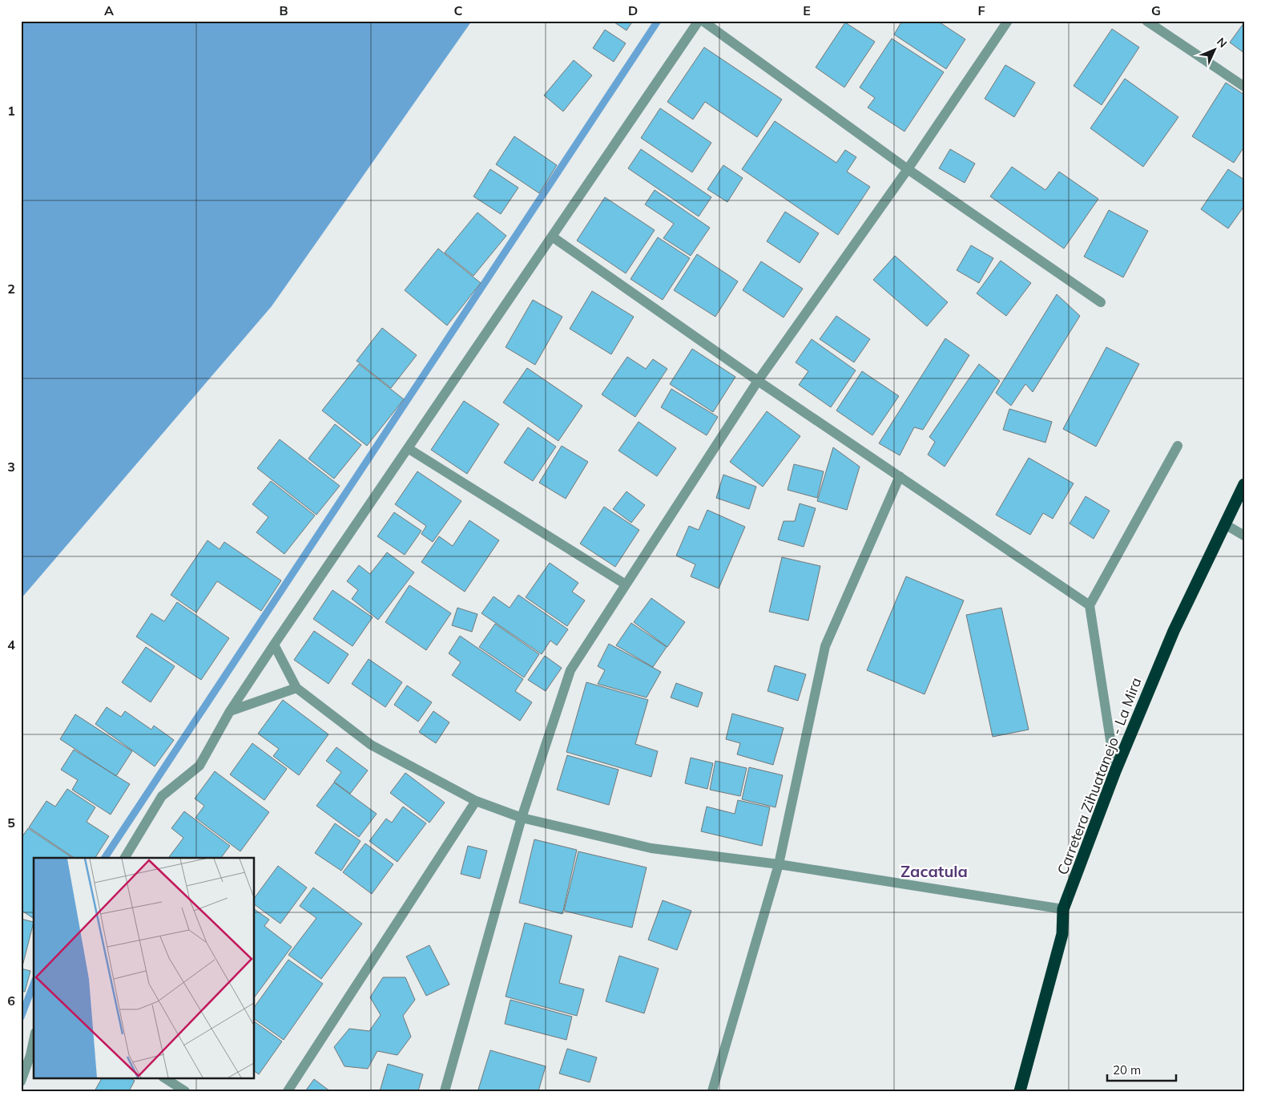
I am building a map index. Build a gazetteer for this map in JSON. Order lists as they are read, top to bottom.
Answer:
{
  "streets": {
    "highway": ["Carretera Zihuatanejo - La Mira"]
  },
  "districts": ["Zacatula"],
  "scale_bar": "20 m",
  "north": "top right",
  "grid": {
    "columns": [
      "A",
      "B",
      "C",
      "D",
      "E",
      "F",
      "G"
    ],
    "rows": [
      "1",
      "2",
      "3",
      "4",
      "5",
      "6"
    ]
  }
}
